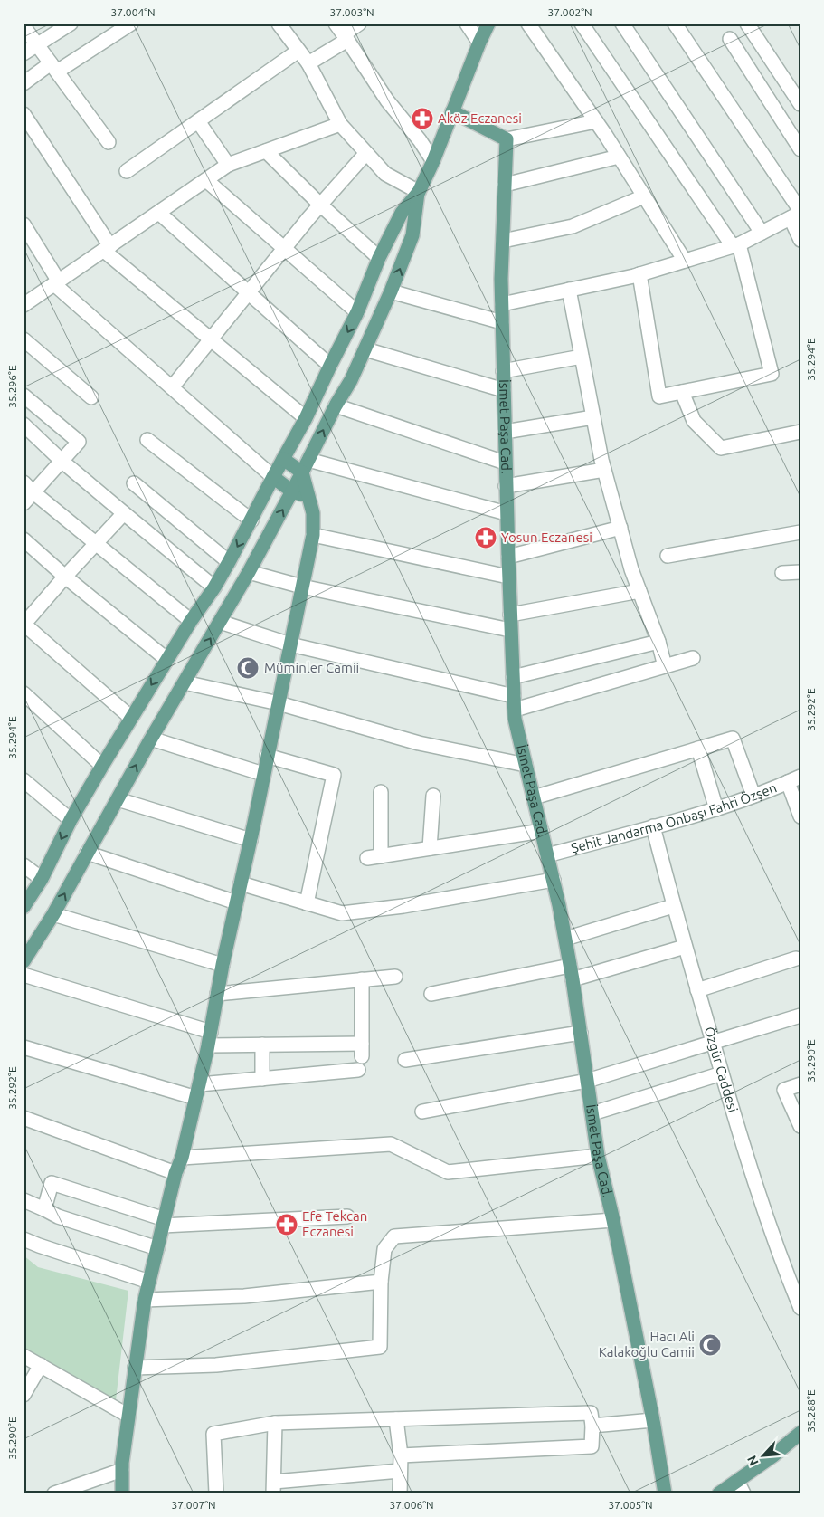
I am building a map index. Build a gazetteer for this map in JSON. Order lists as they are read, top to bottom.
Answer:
{
  "streets": {
    "main road": ["İsmet Paşa Cad."],
    "street": ["Şehit Jandarma Onbaşı Fahri Özşen", "Özgür Caddesi"]
  },
  "crossings": [
    ["İsmet Paşa Cad.", "Şehit Jandarma Onbaşı Fahri Özşen"],
    ["Şehit Jandarma Onbaşı Fahri Özşen", "Özgür Caddesi"]
  ],
  "places": {
    "pharmacy": ["Aköz Eczanesi", "Yosun Eczanesi", "Efe Tekcan Eczanesi"],
    "mosque": ["Müminler Camii", "Hacı Ali Kalakoğlu Camii"]
  },
  "north": "bottom left",
  "coordinates": [
    "37.004°N",
    "37.003°N",
    "37.002°N",
    "35.294°E",
    "35.296°E",
    "35.292°E",
    "35.290°E",
    "35.288°E",
    "37.007°N",
    "37.006°N",
    "37.005°N"
  ]
}
